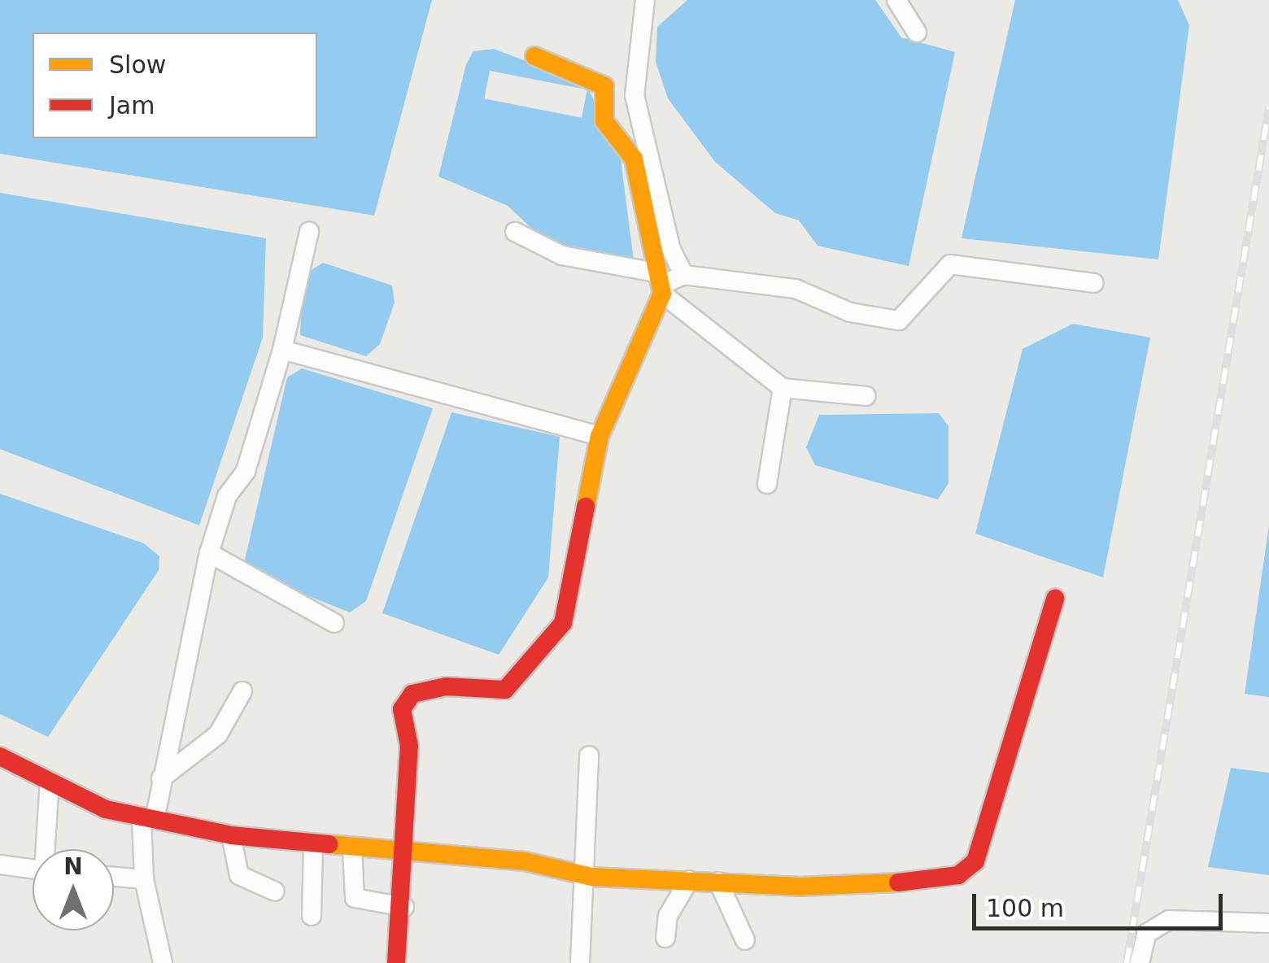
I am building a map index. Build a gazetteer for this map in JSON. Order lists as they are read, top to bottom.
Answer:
{
  "legend": ["Slow", "Jam"],
  "scale_bar": "100 m",
  "north": "top"
}
